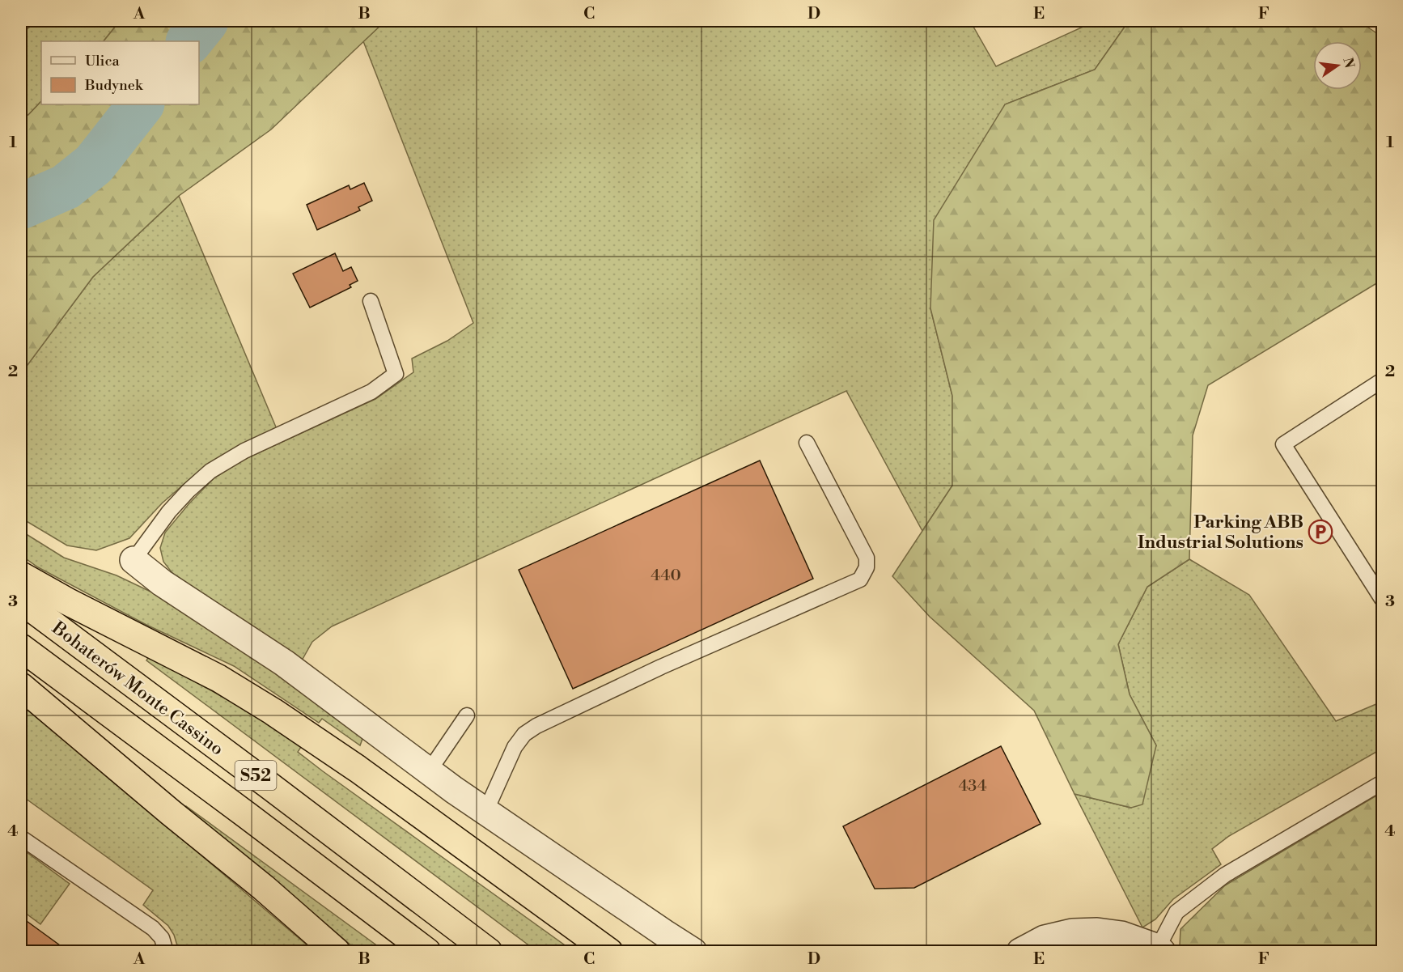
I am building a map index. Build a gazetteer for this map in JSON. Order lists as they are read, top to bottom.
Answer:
{
  "streets": {
    "highway": ["Bohaterów Monte Cassino", "S52"]
  },
  "places": {
    "parking": ["Parking ABB Industrial Solutions"]
  },
  "house_numbers": ["440", "434"],
  "legend": ["Ulica", "Budynek"],
  "north": "right",
  "grid": {
    "columns": [
      "A",
      "B",
      "C",
      "D",
      "E",
      "F"
    ],
    "rows": [
      "1",
      "2",
      "3",
      "4"
    ]
  }
}
